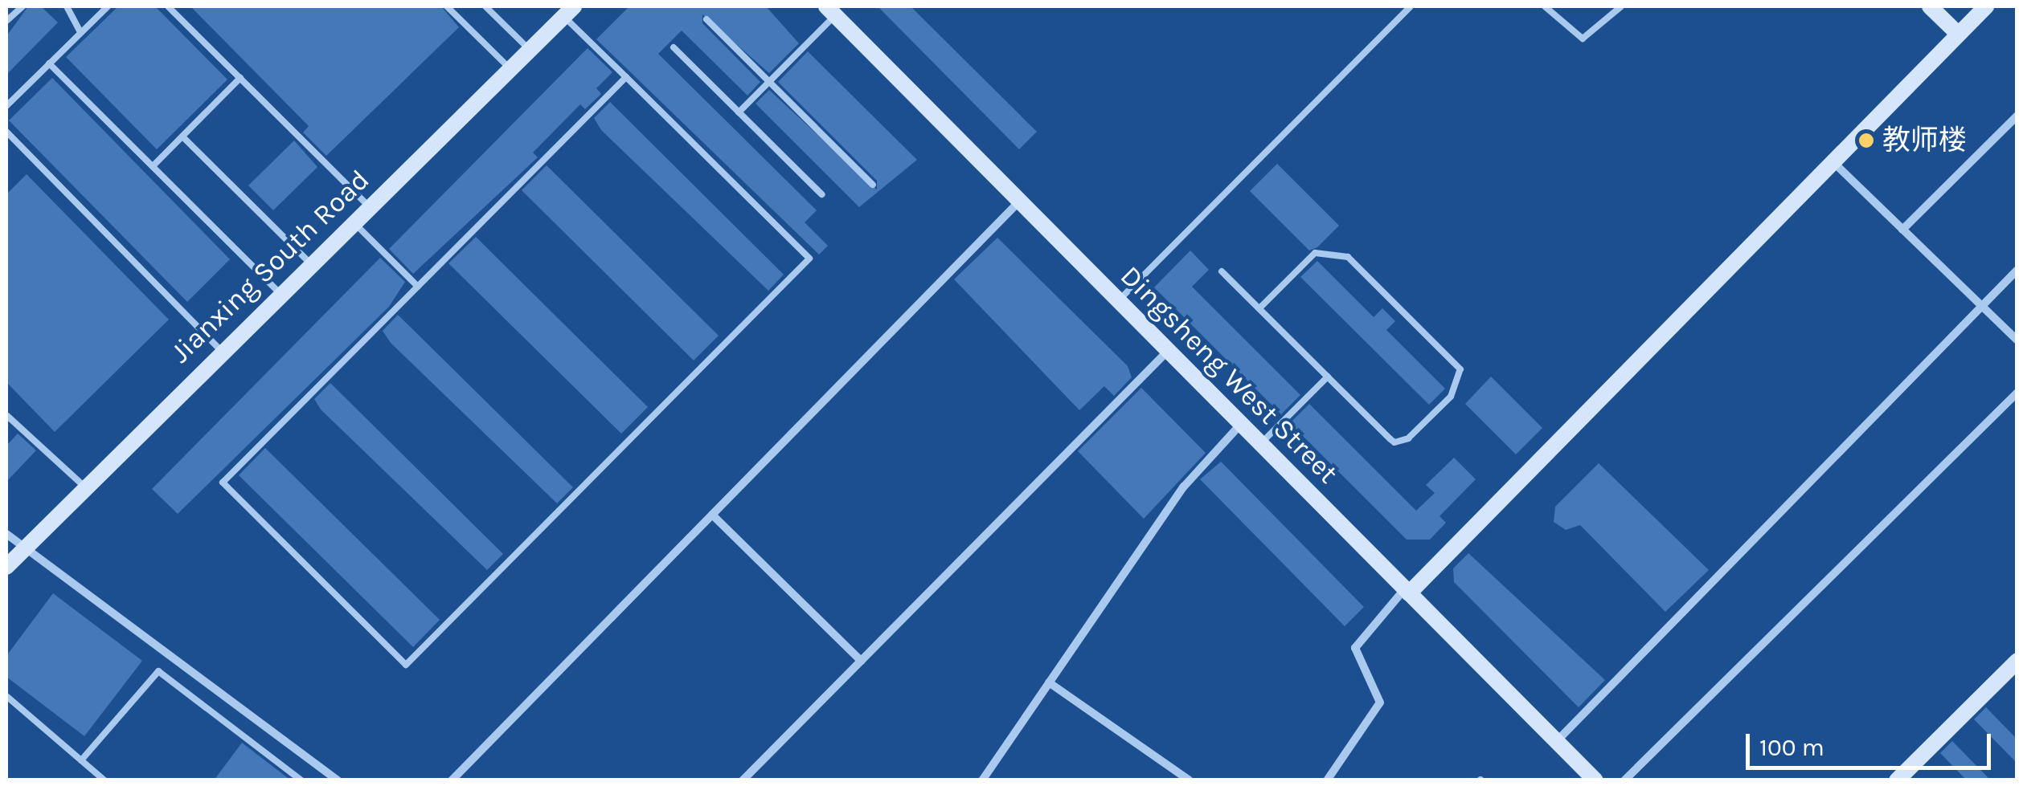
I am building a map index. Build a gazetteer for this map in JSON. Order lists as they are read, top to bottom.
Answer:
{
  "streets": {
    "street": ["Jianxing South Road", "Dingsheng West Street"]
  },
  "places": ["教师楼"],
  "scale_bar": "100 m"
}
